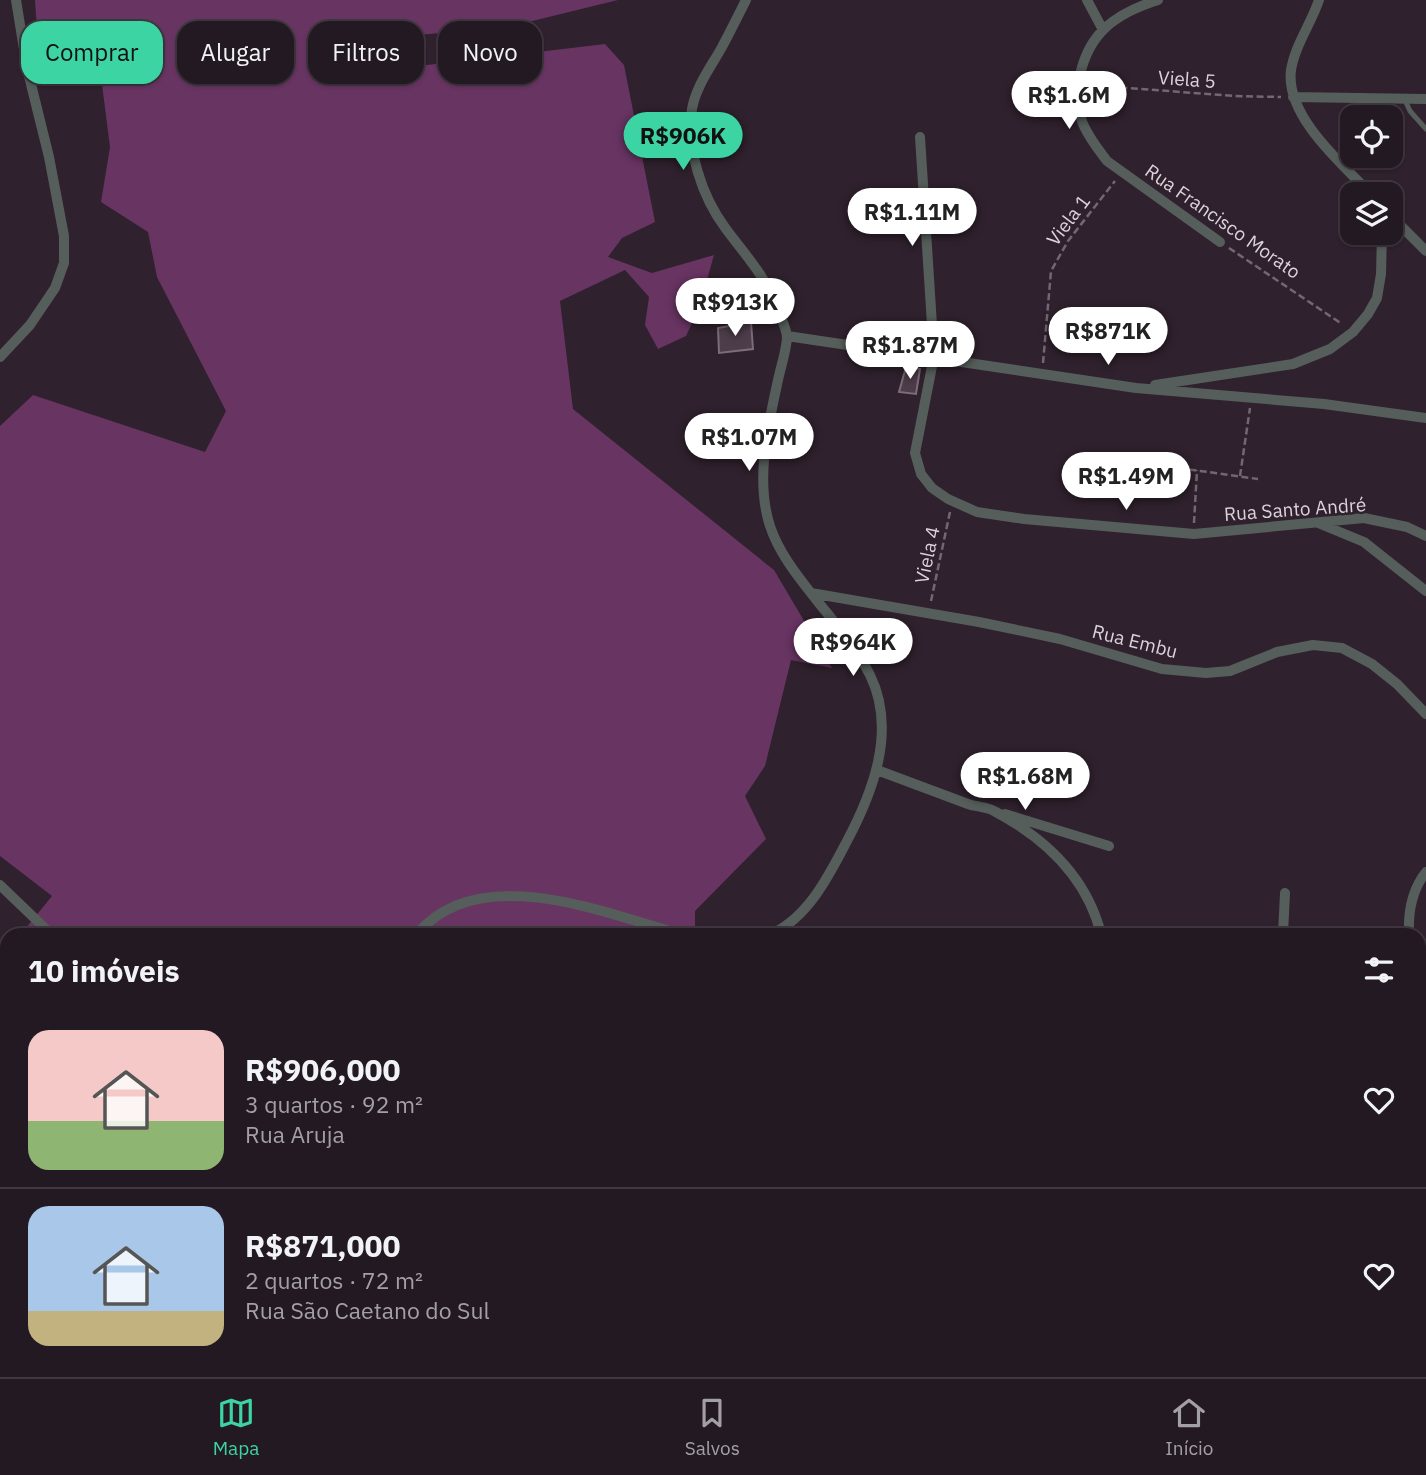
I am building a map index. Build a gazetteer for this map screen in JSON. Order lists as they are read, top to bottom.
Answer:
{
  "streets": {
    "street": ["Rua Francisco Morato", "Rua Santo André", "Rua Embu"],
    "path": ["Viela 5", "Viela 1", "Viela 4"]
  },
  "crossings": [
    ["Viela 5", "Rua Francisco Morato"],
    ["Viela 1", "Rua Francisco Morato"],
    ["Rua Santo André", "Viela 4"],
    ["Viela 4", "Rua Embu"]
  ],
  "page": {
    "chip": [
      "Comprar",
      "Alugar",
      "Filtros",
      "Novo"
    ],
    "price": [
      "R$1.6M",
      "R$906K",
      "R$1.11M",
      "R$913K",
      "R$871K",
      "R$1.87M",
      "R$1.07M",
      "R$1.49M",
      "R$964K",
      "R$1.68M"
    ],
    "heading": "10 imóveis",
    "list": [
      {
        "name": "R$906,000",
        "note": "3 quartos · 92 m² · Rua Aruja"
      },
      {
        "name": "R$871,000",
        "note": "2 quartos · 72 m² · Rua São Caetano do Sul"
      }
    ],
    "tabs": ["Mapa", "Salvos", "Início"]
  }
}
